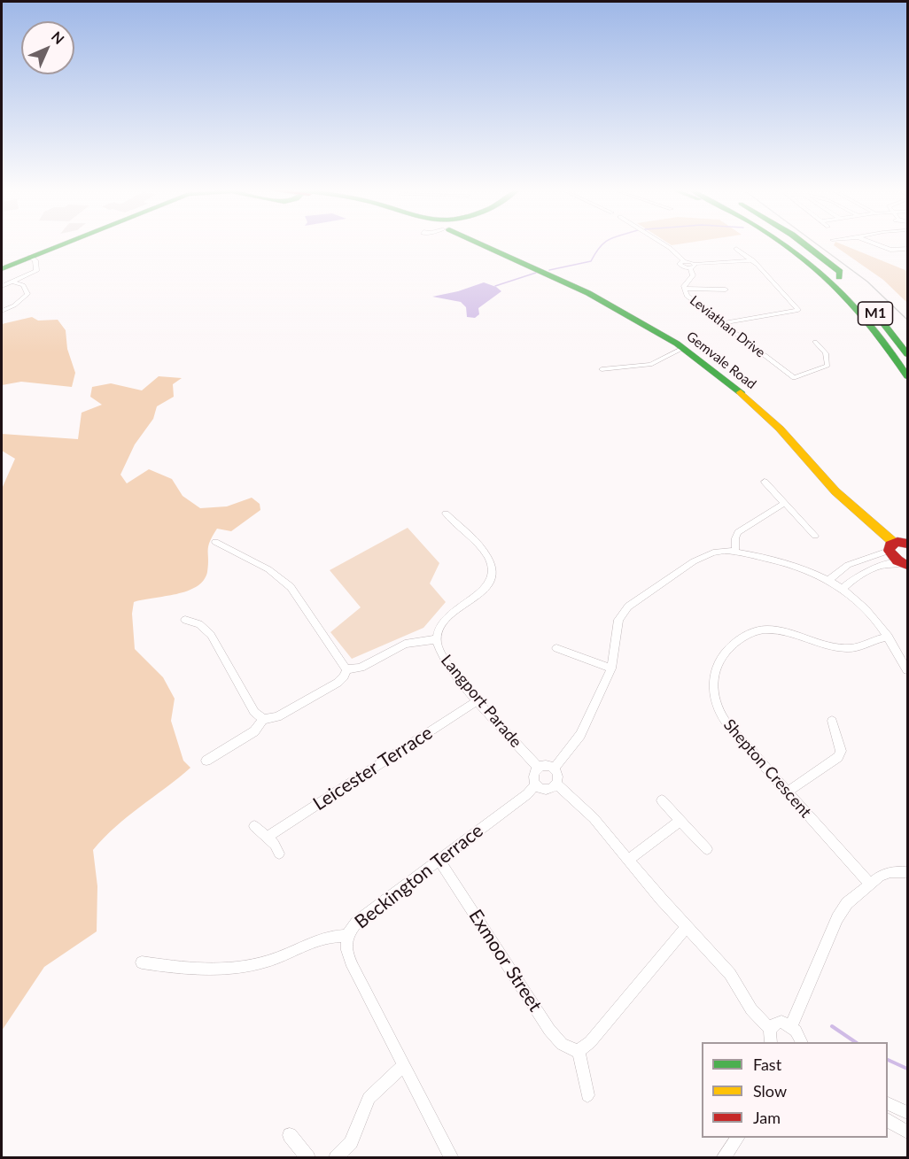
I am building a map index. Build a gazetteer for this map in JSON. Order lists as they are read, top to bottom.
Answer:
{
  "streets": {
    "main road": ["M1", "Gemvale Road"],
    "street": [
      "Leviathan Drive",
      "Langport Parade",
      "Leicester Terrace",
      "Shepton Crescent",
      "Beckington Terrace",
      "Exmoor Street"
    ]
  },
  "crossings": [
    ["Langport Parade", "Leicester Terrace"],
    ["Langport Parade", "Beckington Terrace"],
    ["Beckington Terrace", "Exmoor Street"]
  ],
  "legend": ["Fast", "Slow", "Jam"],
  "north": "top right"
}
